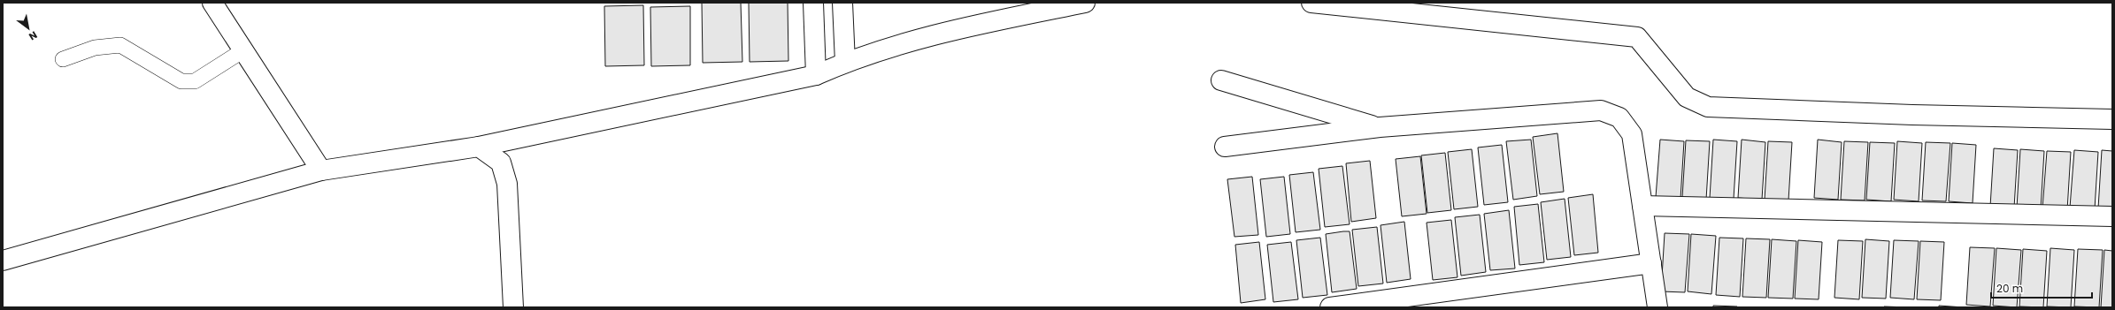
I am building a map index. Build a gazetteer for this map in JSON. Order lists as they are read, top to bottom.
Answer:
{
  "scale_bar": "20 m",
  "north": "bottom right"
}
